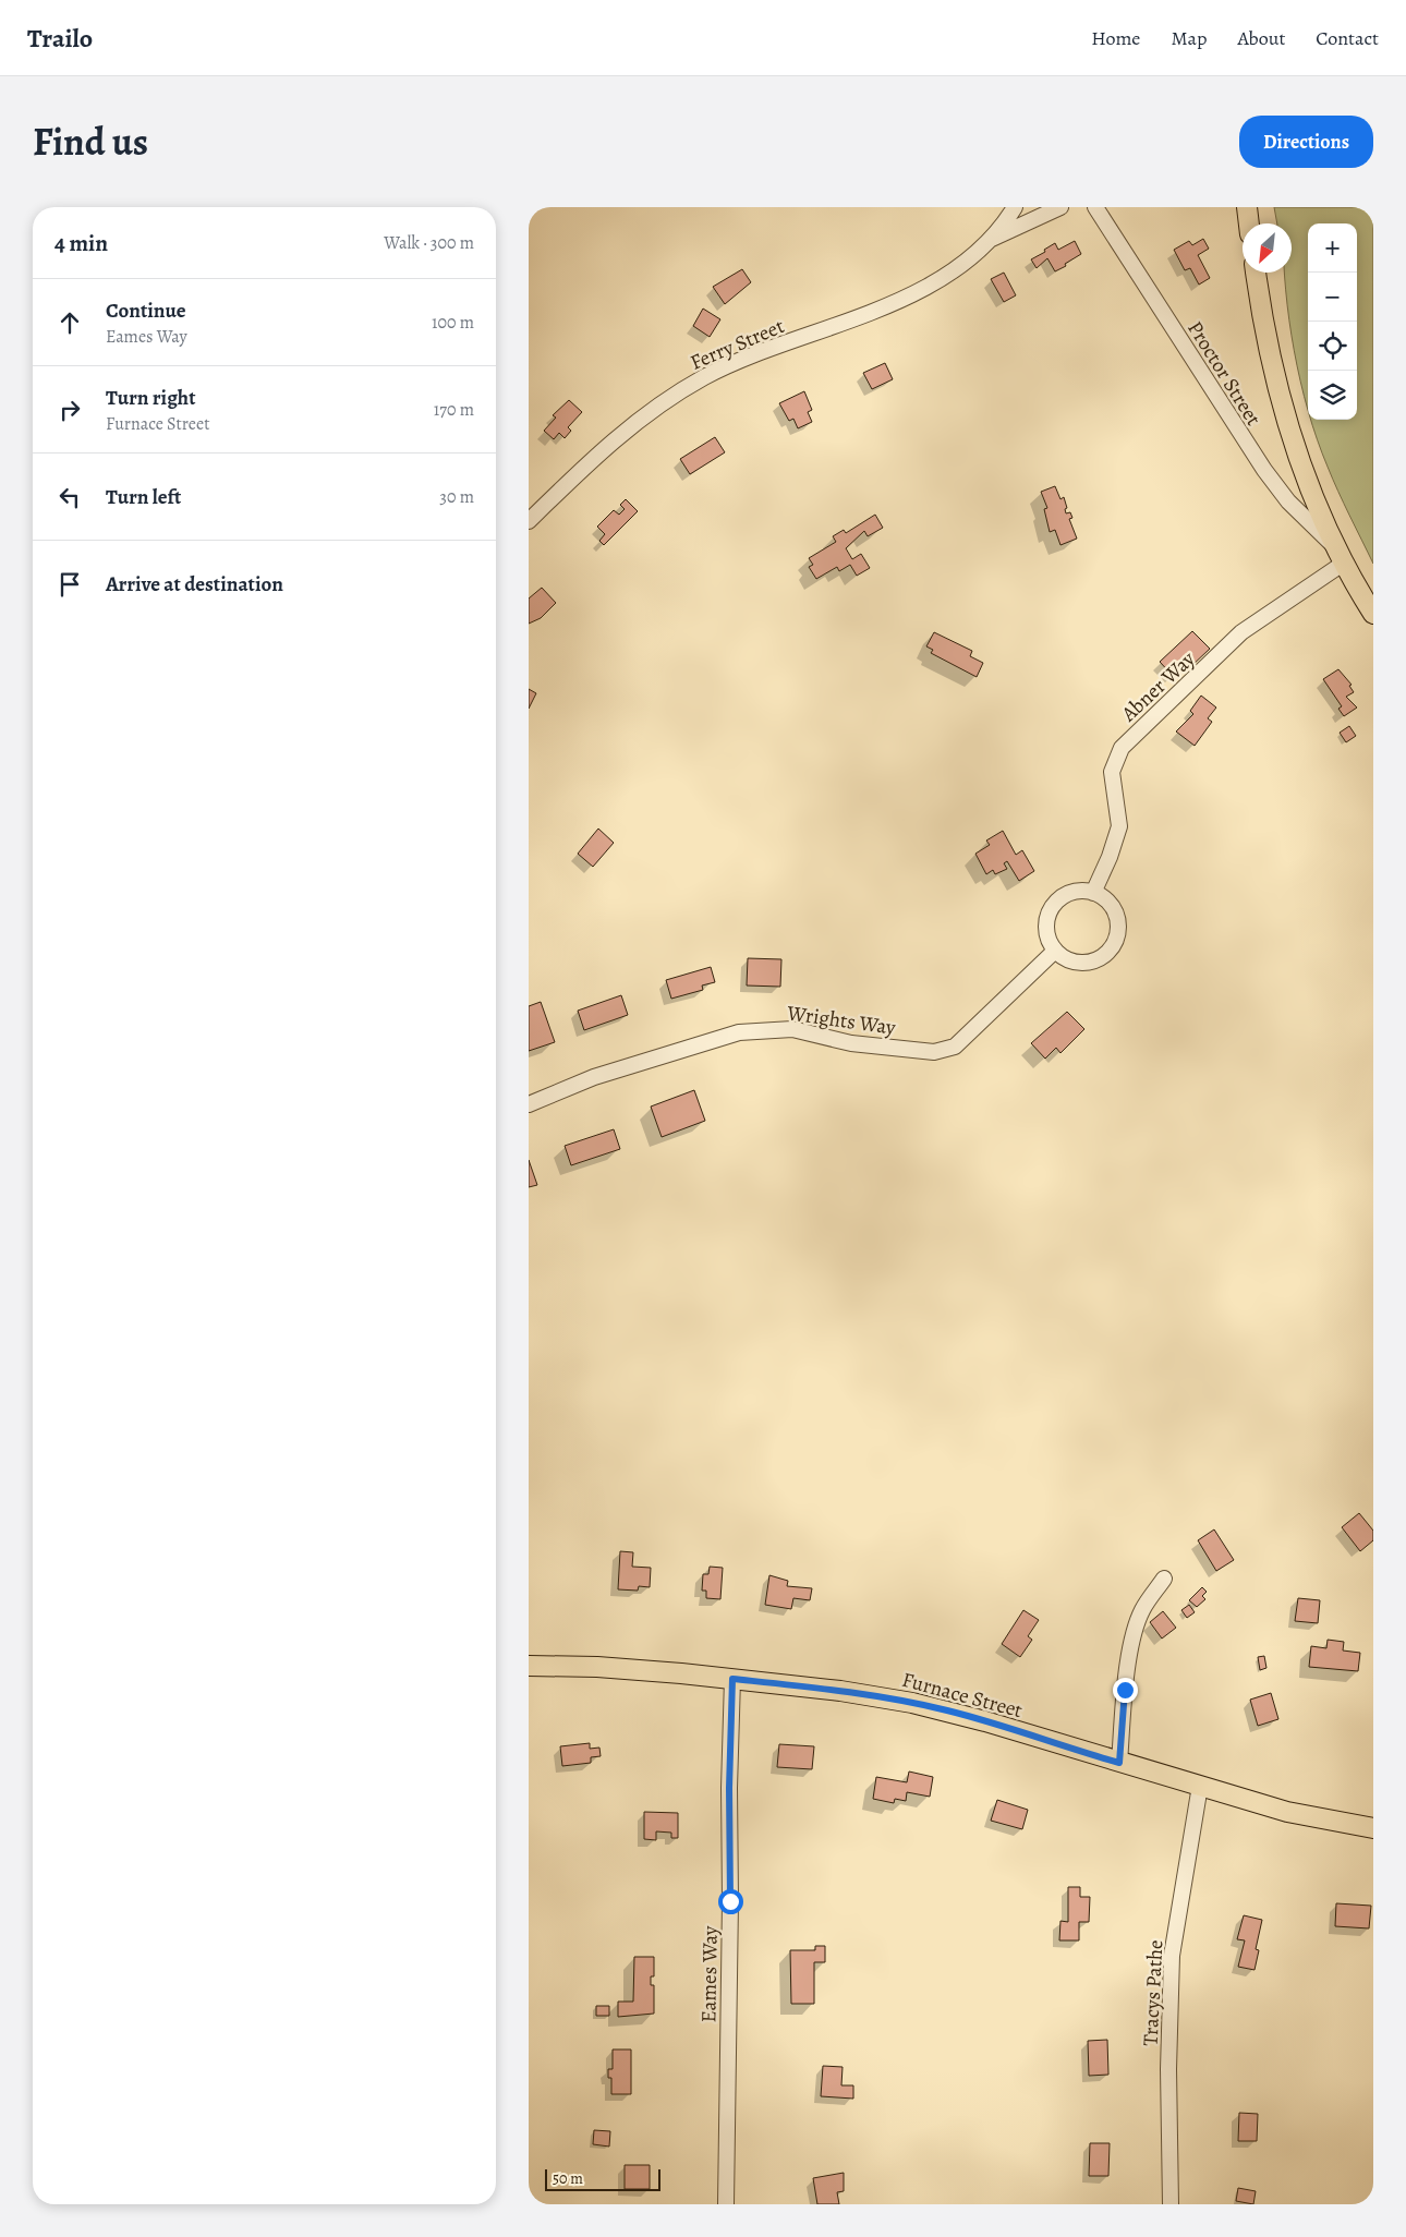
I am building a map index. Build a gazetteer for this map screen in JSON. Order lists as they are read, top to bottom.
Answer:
{
  "streets": {
    "main road": ["Furnace Street"],
    "street": [
      "Ferry Street",
      "Proctor Street",
      "Abner Way",
      "Wrights Way",
      "Eames Way",
      "Tracys Pathe"
    ]
  },
  "crossings": [
    ["Proctor Street", "Abner Way"],
    ["Abner Way", "Wrights Way"],
    ["Furnace Street", "Eames Way"],
    ["Furnace Street", "Tracys Pathe"]
  ],
  "scale_bar": "50 m",
  "north": "bottom left",
  "page": {
    "header": "Trailo",
    "nav": [
      "Home",
      "Map",
      "About",
      "Contact"
    ],
    "title": "Find us",
    "buttons": "Directions",
    "heading": ["4 min", "Walk · 300 m"],
    "map_buttons": ["+", "−"],
    "list": [
      ["Continue", "Eames Way", "100 m"],
      ["Turn right", "Furnace Street", "170 m"],
      ["Turn left", "30 m"],
      "Arrive at destination"
    ],
    "scale": "50 m"
  }
}
